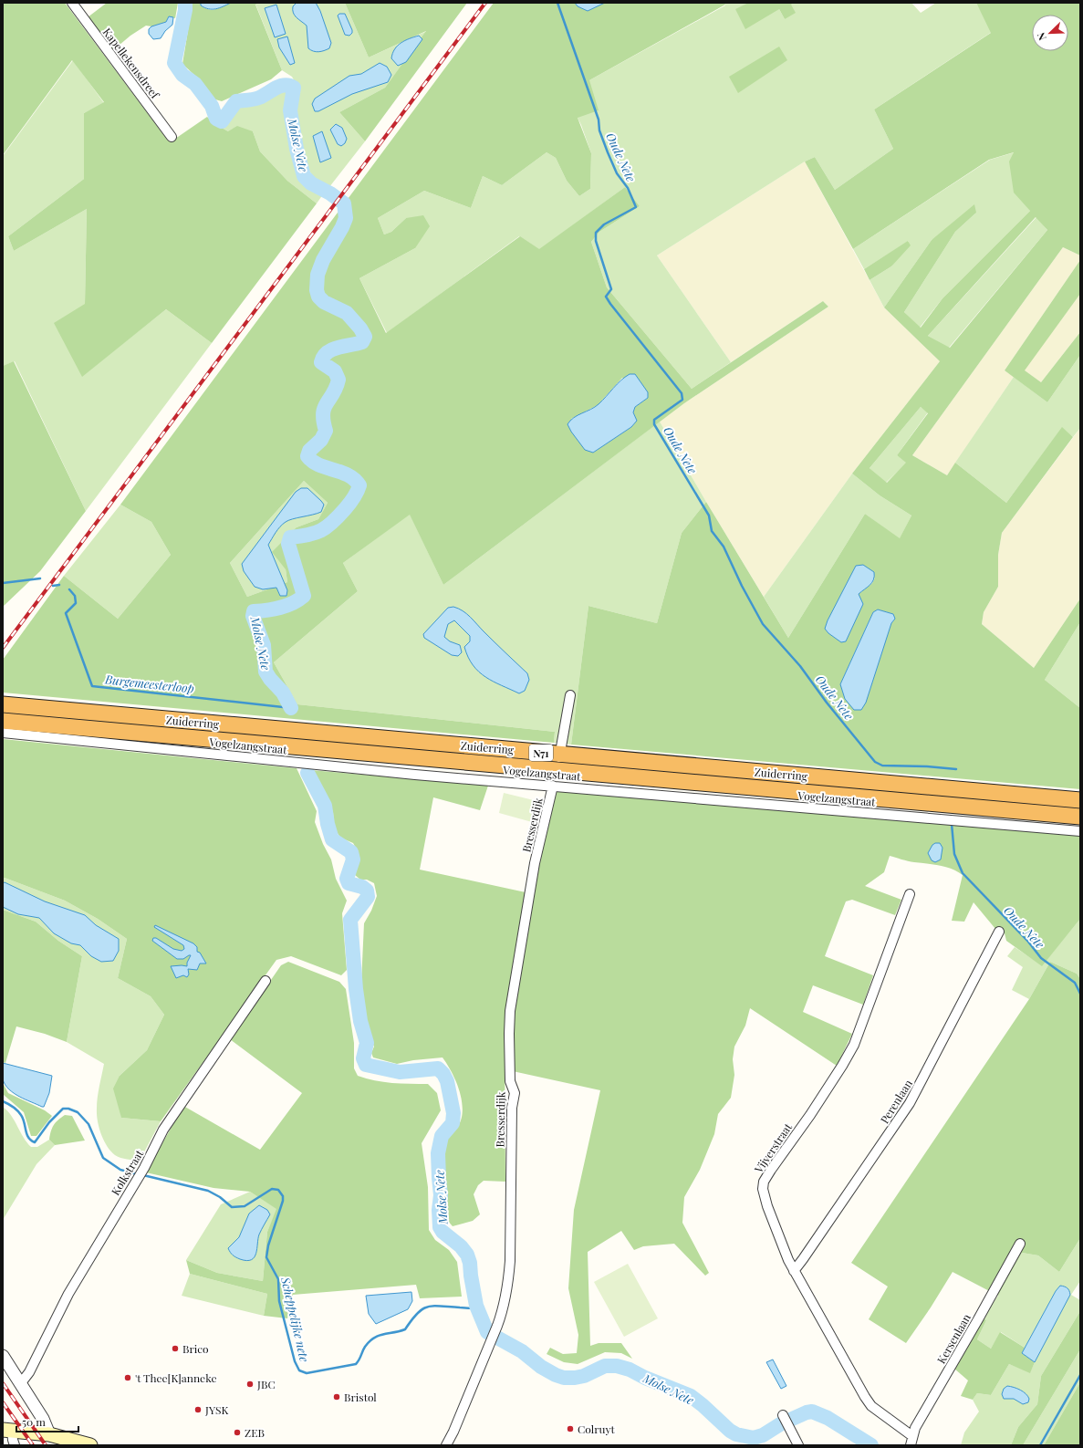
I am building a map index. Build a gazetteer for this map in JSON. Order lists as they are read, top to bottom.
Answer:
{
  "streets": {
    "highway": ["Zuiderring", "N71"],
    "street": [
      "Kapellekensdreef",
      "Vogelzangstraat",
      "Bresserdijk",
      "Perenlaan",
      "Vijverstraat",
      "Kolkstraat",
      "Kersenlaan"
    ]
  },
  "crossings": [
    ["Vogelzangstraat", "Bresserdijk"],
    ["Perenlaan", "Vijverstraat"],
    ["Vijverstraat", "Kersenlaan"]
  ],
  "water": [
    "Molse Nete",
    "Oude Nete",
    "Burgemeesterloop",
    "Scheppelijke nete"
  ],
  "places": [
    "Brico",
    "'t Thee[K]anneke",
    "JBC",
    "Bristol",
    "JYSK",
    "Colruyt",
    "ZEB"
  ],
  "scale_bar": "50 m",
  "north": "bottom left"
}
